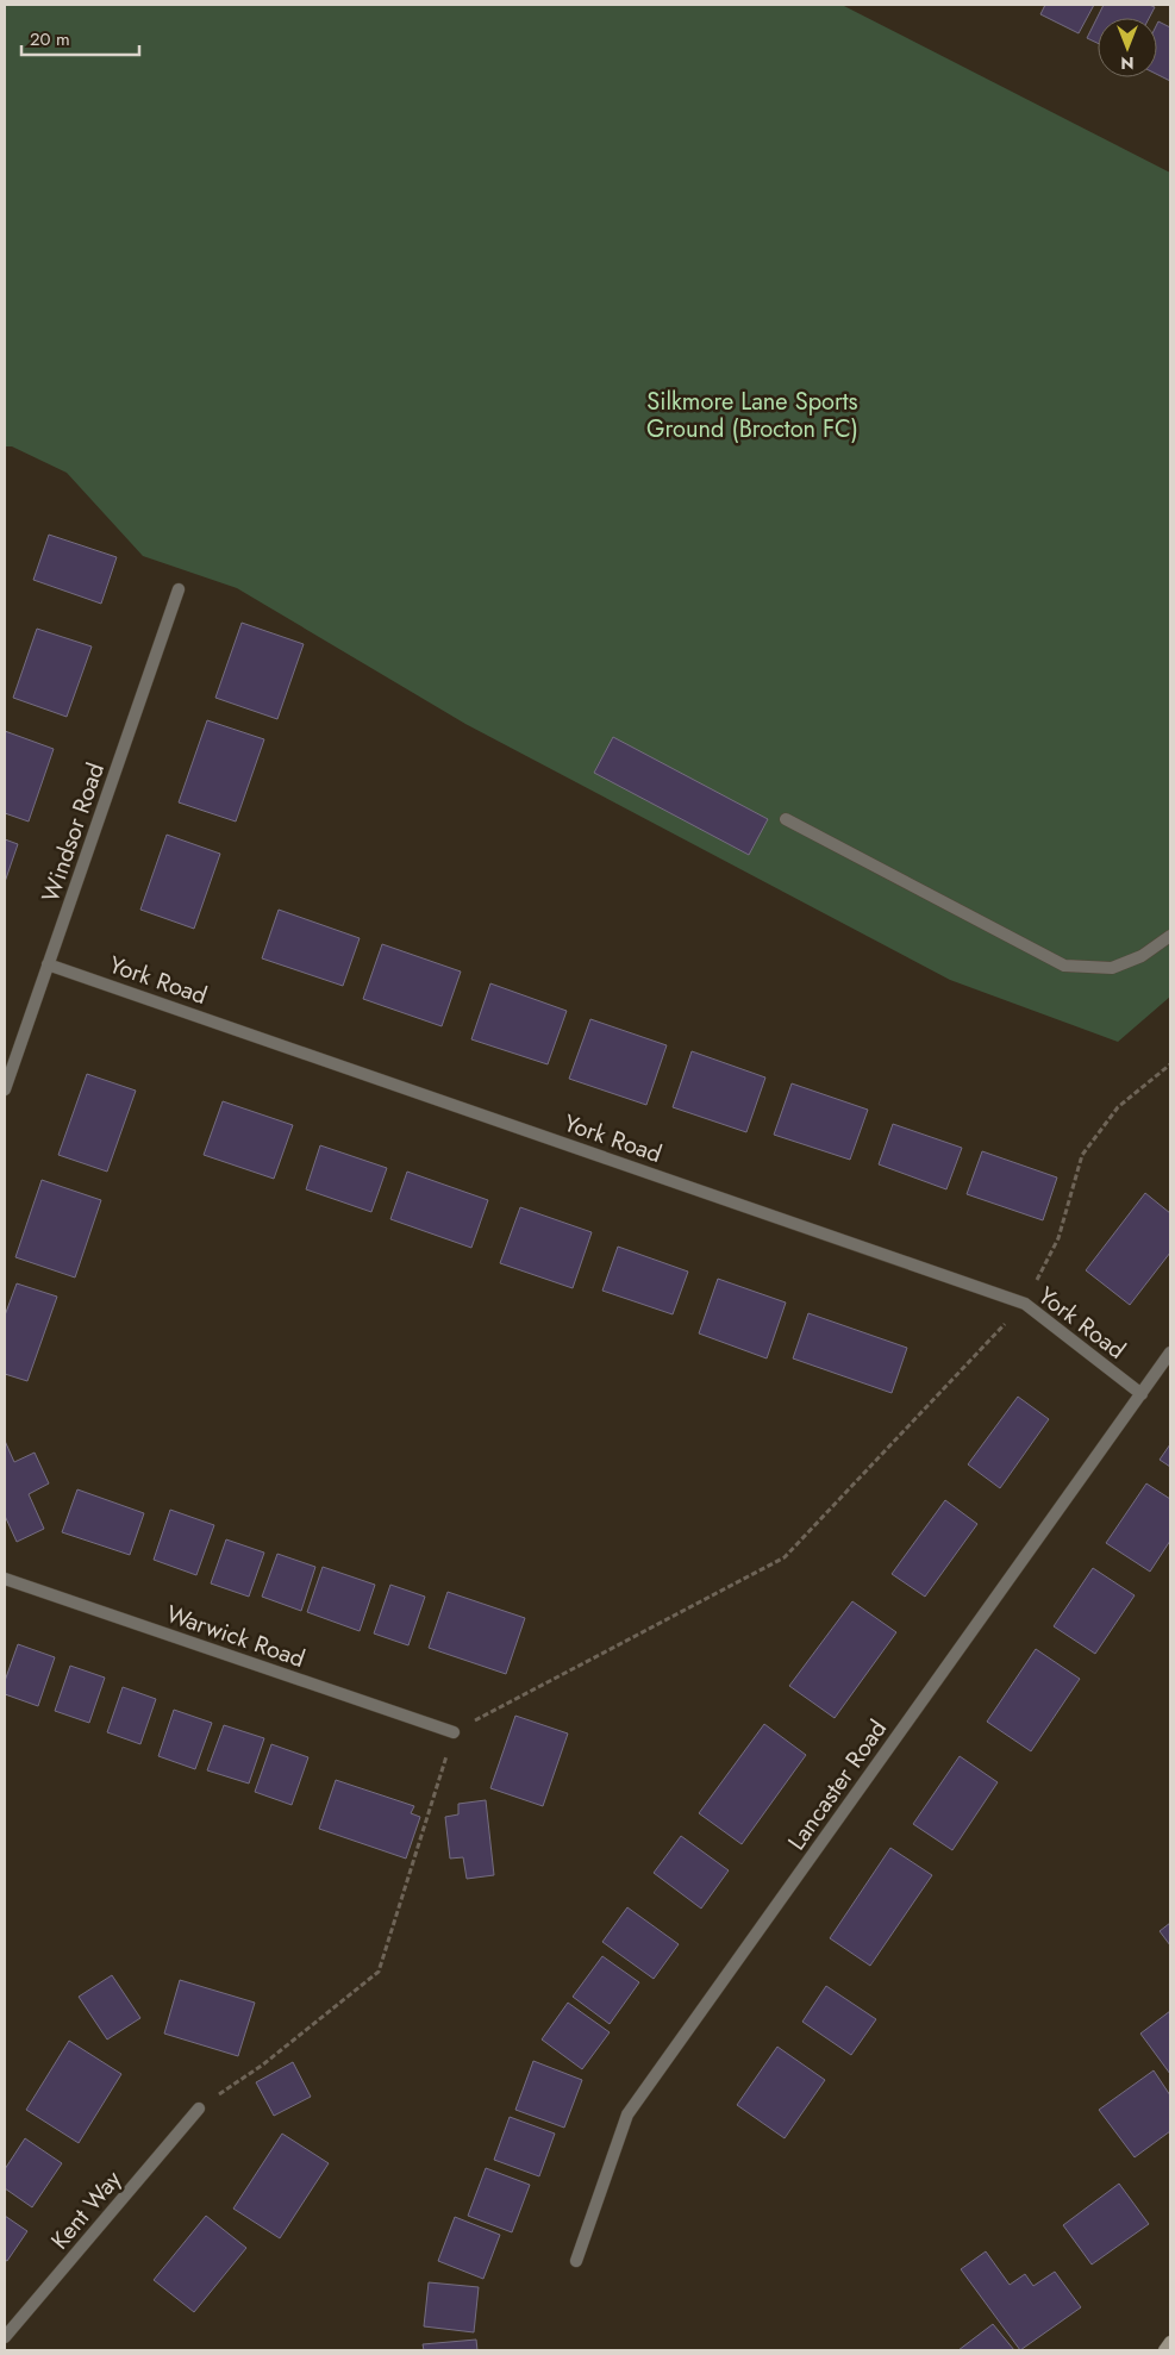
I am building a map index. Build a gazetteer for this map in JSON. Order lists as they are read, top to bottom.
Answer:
{
  "streets": {
    "street": [
      "Windsor Road",
      "York Road",
      "Warwick Road",
      "Lancaster Road",
      "Kent Way"
    ]
  },
  "crossings": [
    ["Windsor Road", "York Road"],
    ["York Road", "Lancaster Road"]
  ],
  "parks": ["Silkmore Lane Sports Ground (Brocton FC)"],
  "scale_bar": "20 m",
  "north": "bottom"
}
